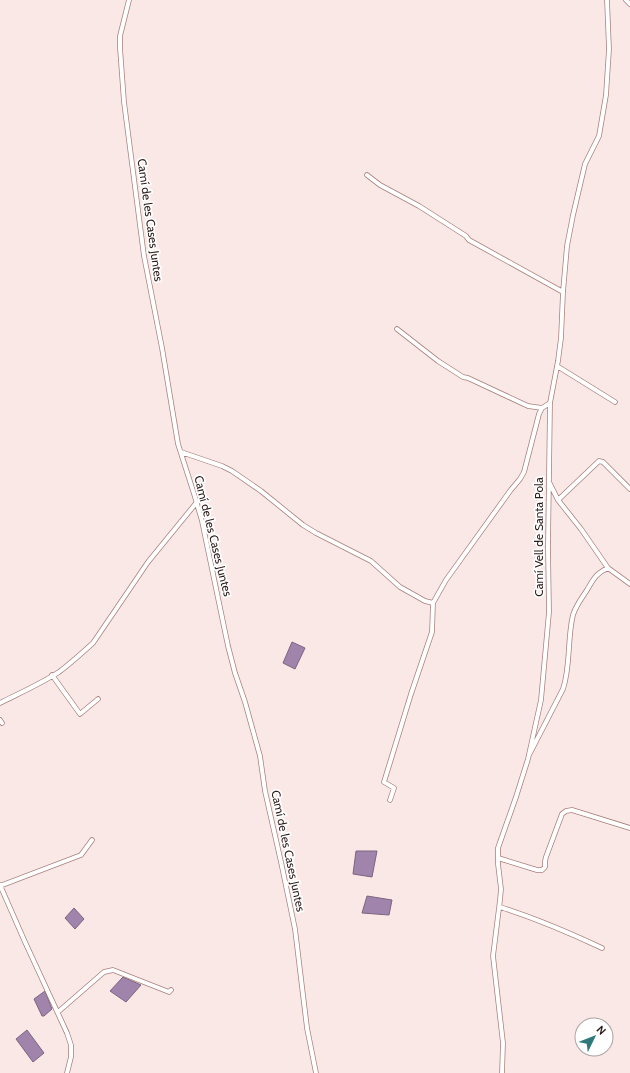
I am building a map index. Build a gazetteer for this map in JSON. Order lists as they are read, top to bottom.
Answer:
{
  "streets": {
    "street": ["Camí de les Cases Juntes", "Camí Vell de Santa Pola"]
  },
  "north": "top right"
}
